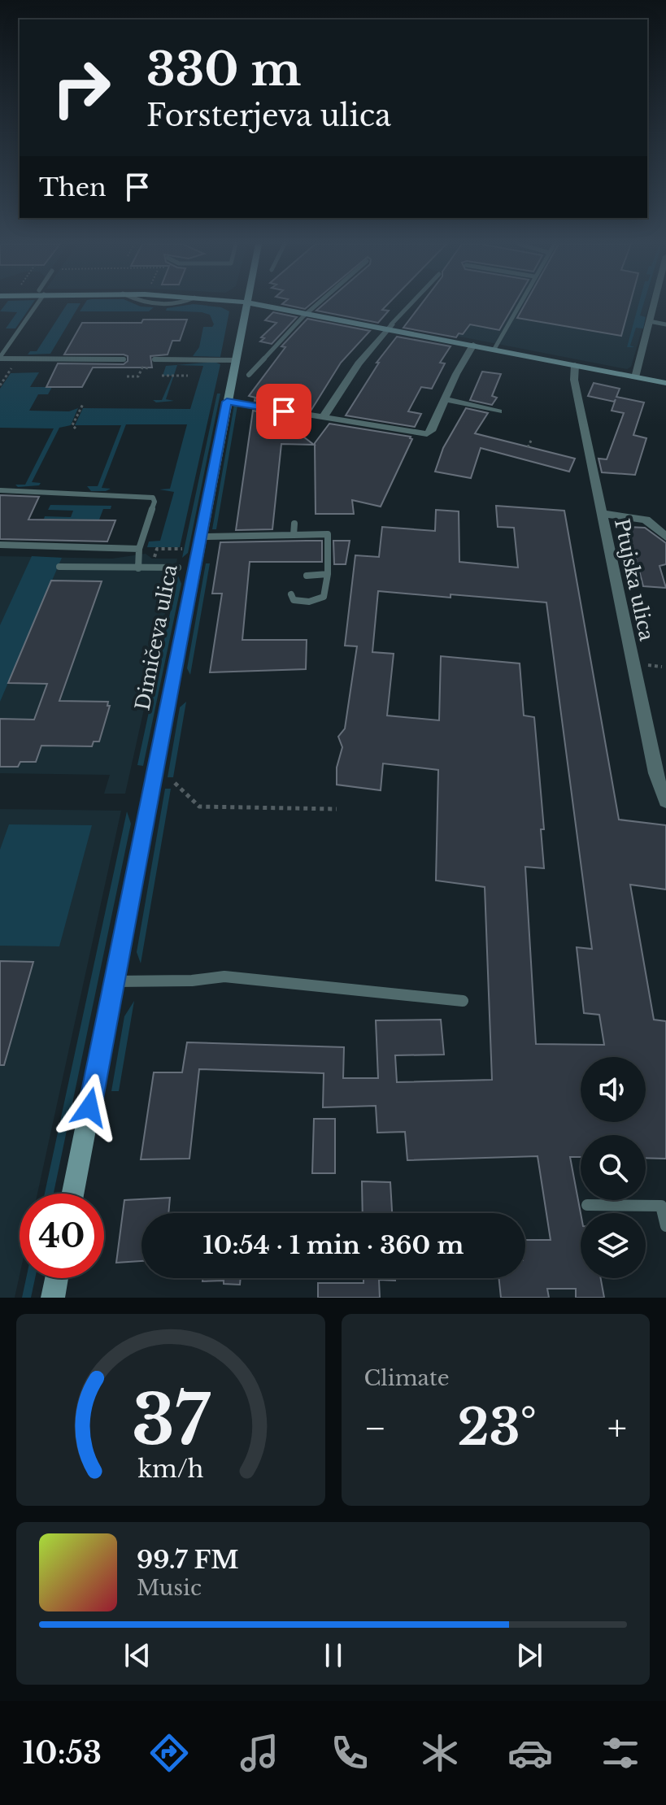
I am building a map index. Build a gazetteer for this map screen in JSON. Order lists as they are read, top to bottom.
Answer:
{
  "streets": {
    "street": ["Ptujska ulica", "Dimičeva ulica"]
  },
  "page": {
    "turn": ["330 m", "Forsterjeva ulica"],
    "then": "Then",
    "limit": "40",
    "trip": "10:54 · 1 min · 360 m",
    "tile": "Climate",
    "heat": ["−", "23°", "+"],
    "song": ["99.7 FM", "Music"],
    "tabs": "10:53",
    "gauge": ["37", "km/h"]
  }
}
